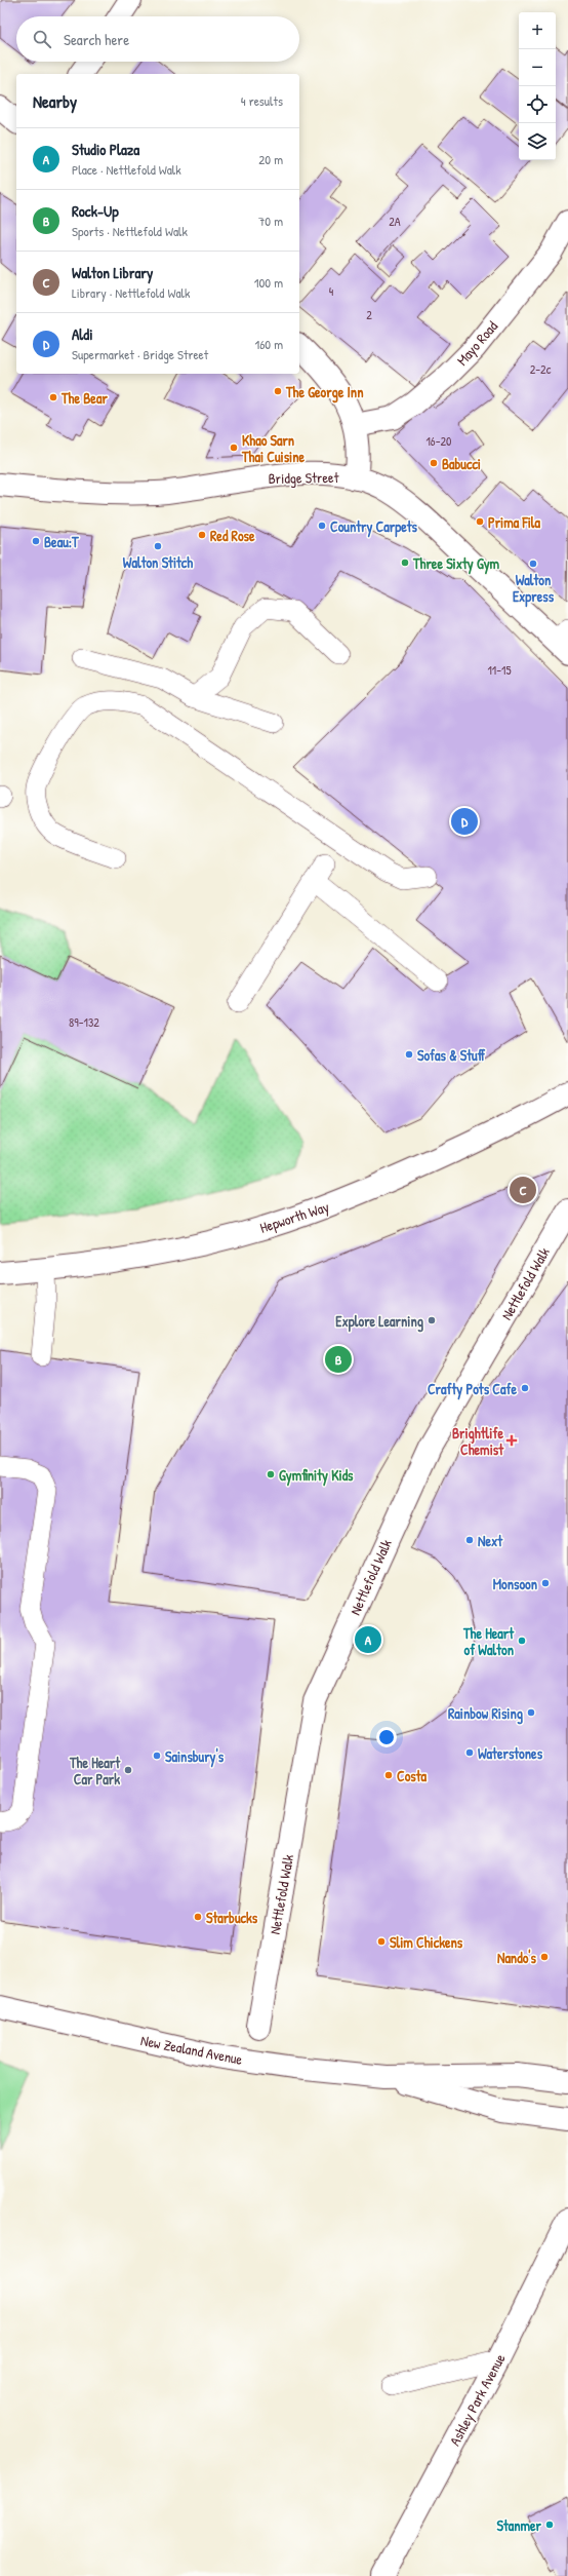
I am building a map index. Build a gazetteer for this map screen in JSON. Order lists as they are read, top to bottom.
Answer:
{
  "streets": {
    "street": [
      "Mayo Road",
      "Bridge Street",
      "Hepworth Way",
      "Nettlefold Walk",
      "New Zealand Avenue",
      "Ashley Park Avenue"
    ]
  },
  "places": {
    "other": [
      "The George Inn",
      "The Bear",
      "Khao Sarn Thai Cuisine",
      "Babucci",
      "Prima Fila",
      "Country Carpets",
      "Red Rose",
      "Beau:T",
      "Walton Stitch",
      "Three Sixty Gym",
      "Walton Express",
      "Sofas & Stuff",
      "Explore Learning",
      "Crafty Pots Cafe",
      "Gymfinity Kids",
      "Next",
      "Monsoon",
      "The Heart of Walton",
      "Rainbow Rising",
      "Waterstones",
      "Sainsbury's",
      "The Heart Car Park",
      "Costa",
      "Starbucks",
      "Slim Chickens",
      "Nando's",
      "Stanmer"
    ],
    "health": ["Brightlife Chemist"]
  },
  "house_numbers": [
    "2A",
    "4",
    "2",
    "2-2c",
    "16-20",
    "11-15",
    "89-132"
  ],
  "page": {
    "map_buttons": ["+", "−"],
    "search": "Search here",
    "heading": ["Nearby", "4 results"],
    "list": [
      {
        "mark": "A",
        "name": "Studio Plaza",
        "note": "Place · Nettlefold Walk",
        "value": "20 m"
      },
      {
        "mark": "B",
        "name": "Rock-Up",
        "note": "Sports · Nettlefold Walk",
        "value": "70 m"
      },
      {
        "mark": "C",
        "name": "Walton Library",
        "note": "Library · Nettlefold Walk",
        "value": "100 m"
      },
      {
        "mark": "D",
        "name": "Aldi",
        "note": "Supermarket · Bridge Street",
        "value": "160 m"
      }
    ],
    "pins": [
      "D",
      "C",
      "B",
      "A"
    ]
  }
}
